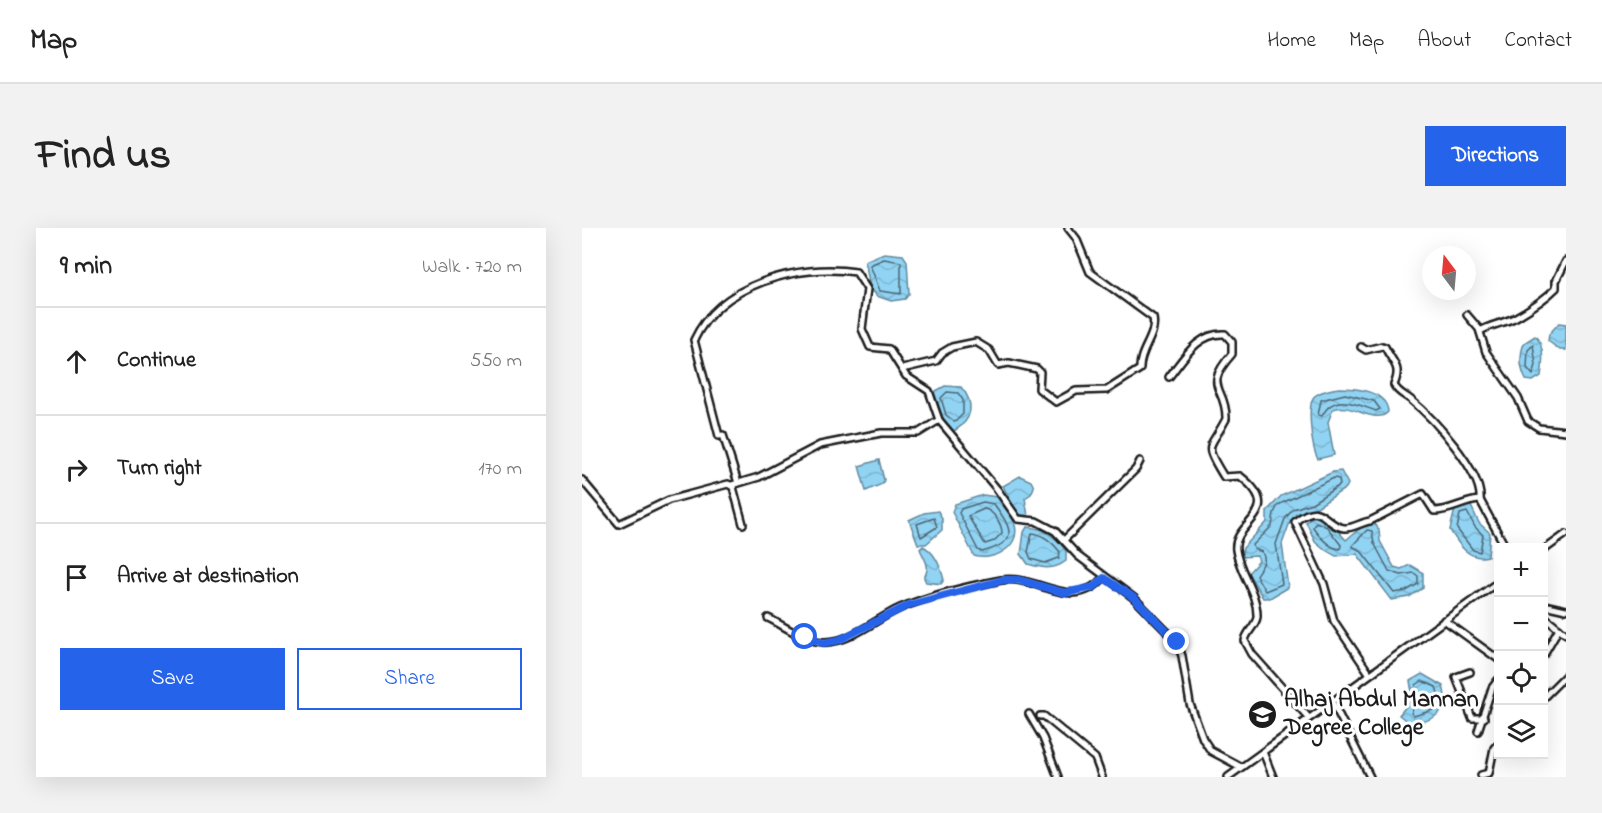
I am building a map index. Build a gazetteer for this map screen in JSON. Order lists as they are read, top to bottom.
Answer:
{
  "places": {
    "school or university": ["Alhaj Abdul Mannan Degree College"]
  },
  "north": "top",
  "page": {
    "header": "Map",
    "nav": [
      "Home",
      "Map",
      "About",
      "Contact"
    ],
    "title": "Find us",
    "buttons": [
      "Directions",
      ["Save", "Share"]
    ],
    "heading": ["9 min", "Walk · 720 m"],
    "list": [
      ["Continue", "550 m"],
      ["Turn right", "170 m"],
      "Arrive at destination"
    ],
    "map_buttons": ["+", "−"]
  }
}
